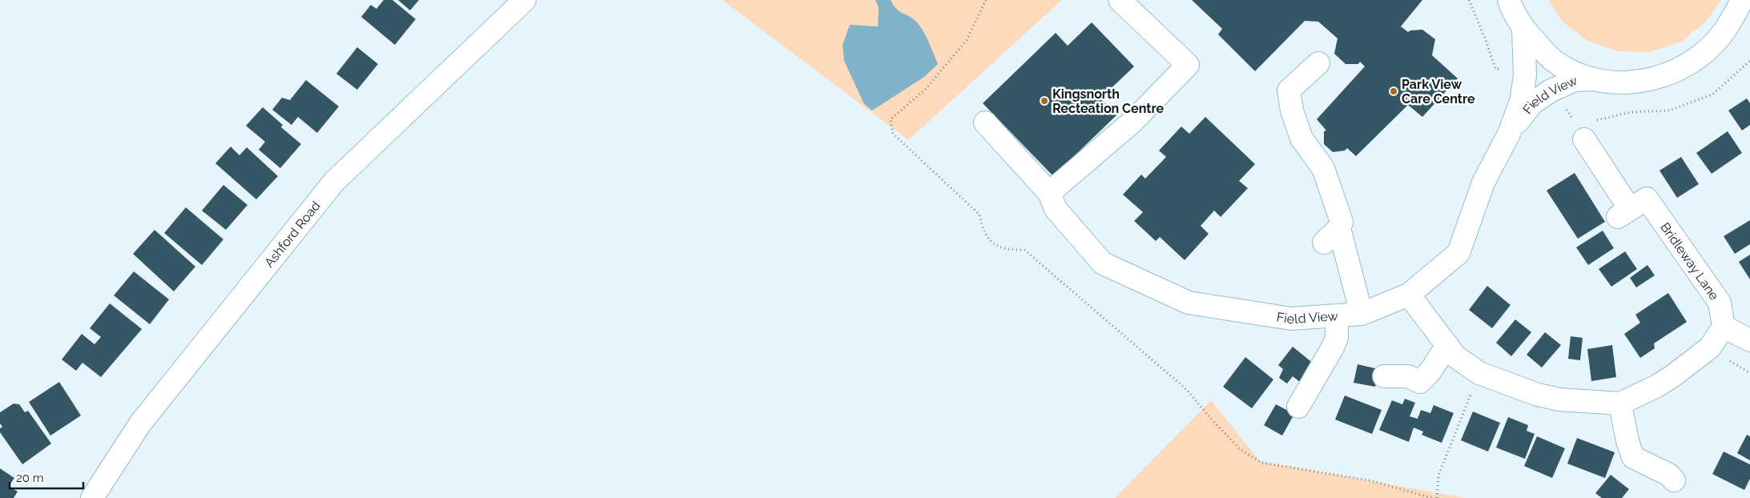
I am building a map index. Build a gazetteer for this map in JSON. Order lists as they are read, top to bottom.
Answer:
{
  "streets": {
    "street": ["Field View", "Ashford Road", "Bridleway Lane"]
  },
  "places": ["Park View Care Centre", "Kingsnorth Recteation Centre"],
  "scale_bar": "20 m"
}
